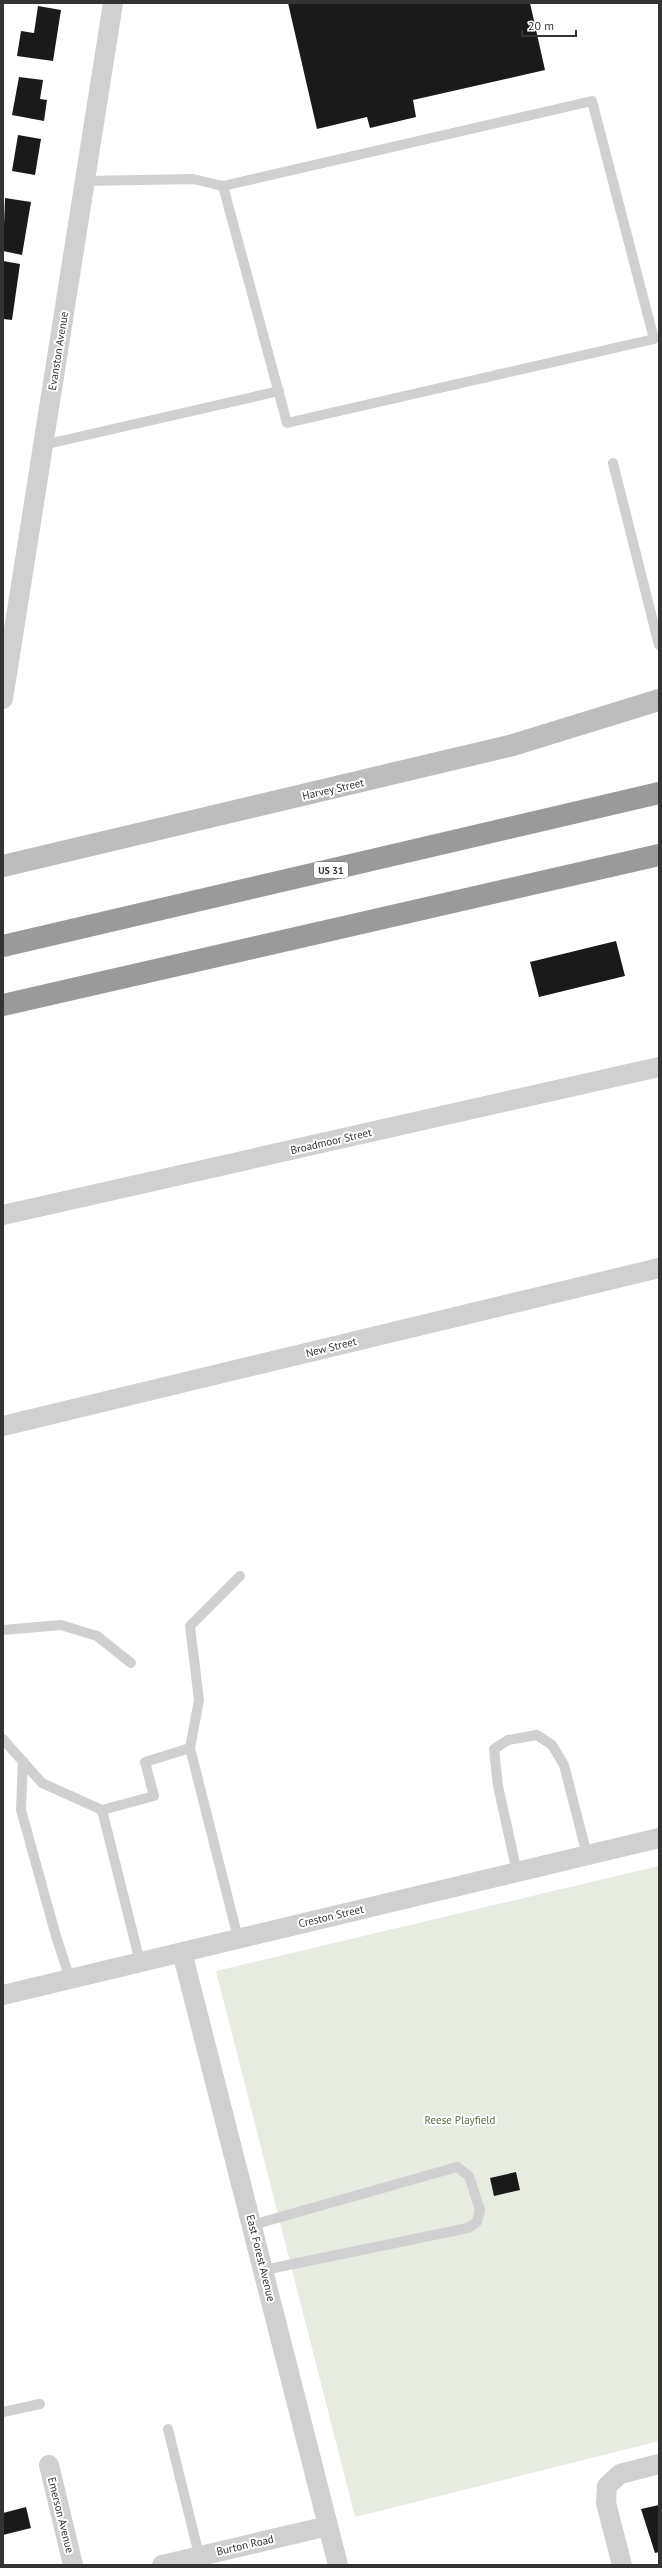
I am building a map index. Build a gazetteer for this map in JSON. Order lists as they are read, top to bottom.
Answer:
{
  "streets": {
    "highway": ["US 31"],
    "street": [
      "Evanston Avenue",
      "Harvey Street",
      "Broadmoor Street",
      "New Street",
      "Creston Street",
      "East Forest Avenue",
      "Emerson Avenue",
      "Burton Road"
    ]
  },
  "crossings": [
    ["Creston Street", "East Forest Avenue"],
    ["East Forest Avenue", "Burton Road"]
  ],
  "parks": ["Reese Playfield"],
  "scale_bar": "20 m"
}
